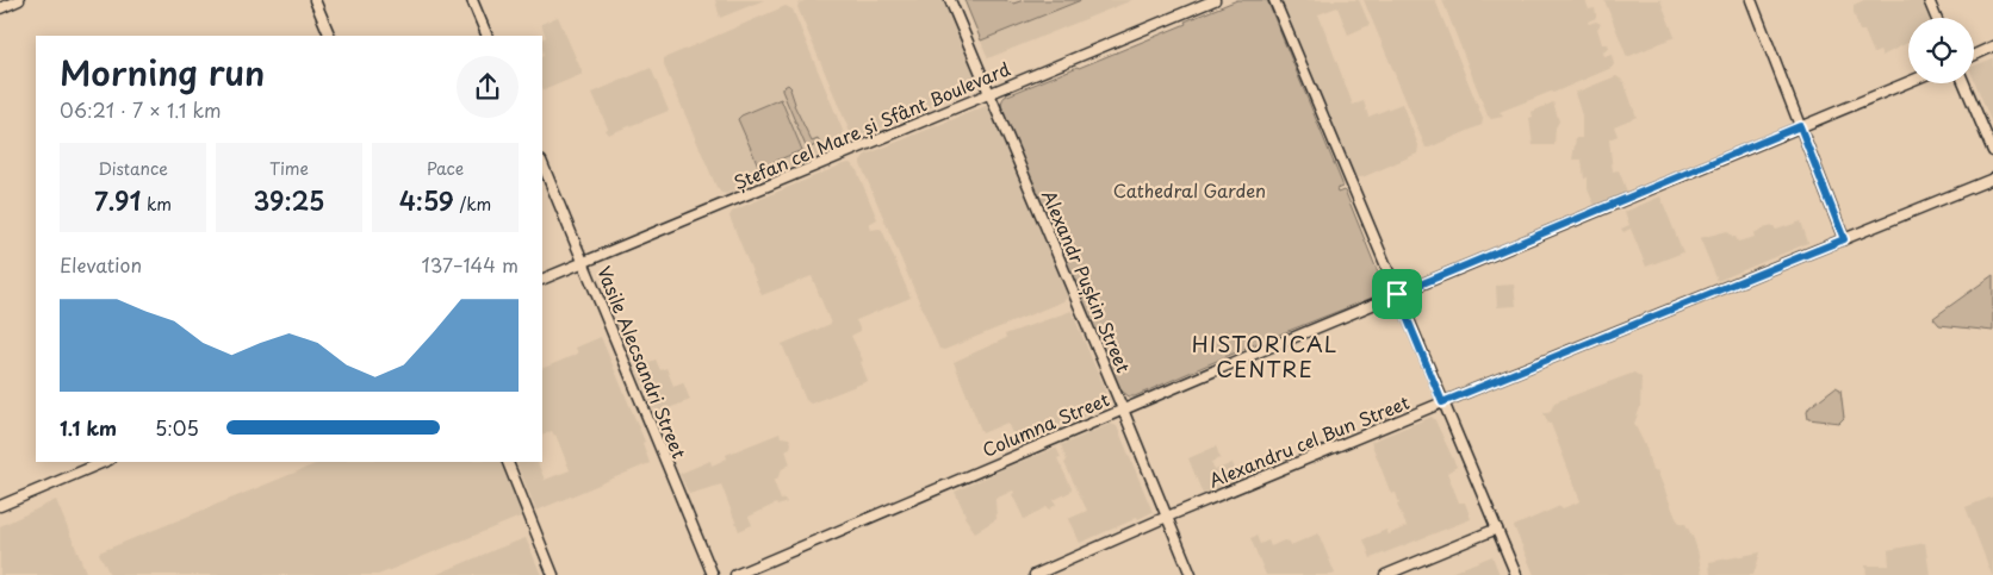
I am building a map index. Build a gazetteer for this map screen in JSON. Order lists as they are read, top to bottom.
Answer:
{
  "streets": {
    "main road": [
      "Ștefan cel Mare și Sfânt Boulevard",
      "Alexandr Pușkin Street",
      "Vasile Alecsandri Street",
      "Columna Street",
      "Alexandru cel Bun Street"
    ]
  },
  "crossings": [
    ["Ștefan cel Mare și Sfânt Boulevard", "Alexandr Pușkin Street"],
    ["Ștefan cel Mare și Sfânt Boulevard", "Vasile Alecsandri Street"],
    ["Alexandr Pușkin Street", "Columna Street"],
    ["Alexandr Pușkin Street", "Alexandru cel Bun Street"]
  ],
  "districts": ["HISTORICAL CENTRE"],
  "parks": ["Cathedral Garden"],
  "page": {
    "heading": ["Morning run", "06:21 · 7 × 1.1 km"],
    "stats": [
      ["Distance", "7.91 km"],
      ["Time", "39:25"],
      ["Pace", "4:59 /km"]
    ],
    "chart": ["Elevation", "137–144 m"],
    "list": [
      {
        "name": "1.1 km",
        "note": "5:05"
      }
    ]
  }
}
